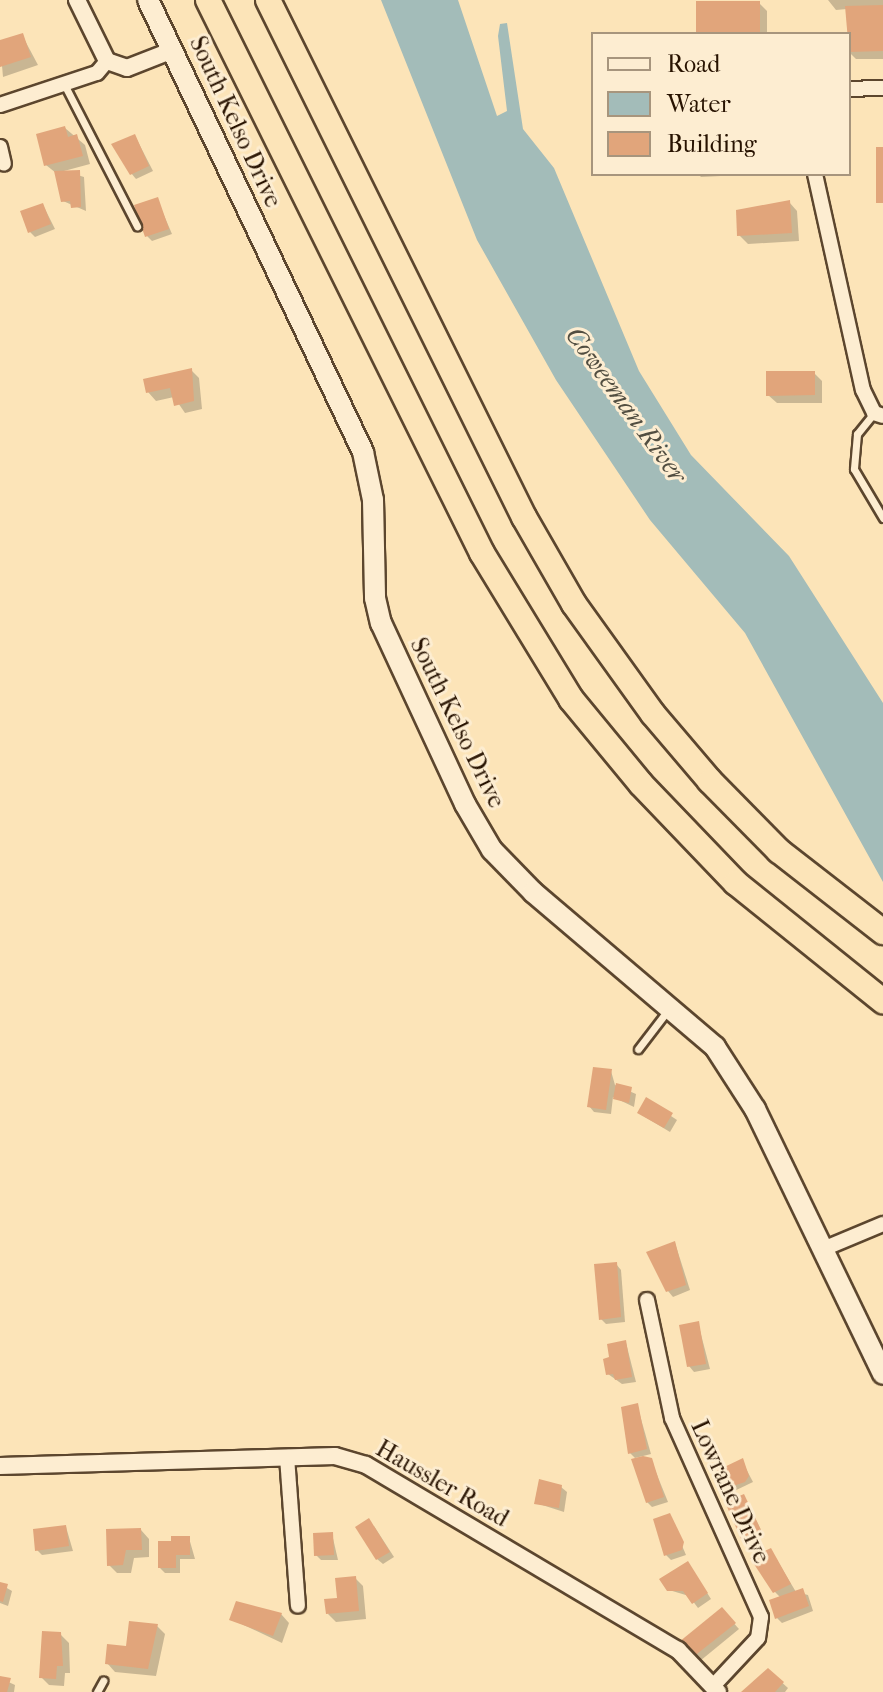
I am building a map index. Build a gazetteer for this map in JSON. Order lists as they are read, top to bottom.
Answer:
{
  "streets": {
    "main road": ["South Kelso Drive"],
    "street": ["Haussler Road", "Lowrane Drive"]
  },
  "crossings": [
    ["Haussler Road", "Lowrane Drive"]
  ],
  "water": ["Coweeman River"],
  "legend": ["Road", "Water", "Building"]
}
